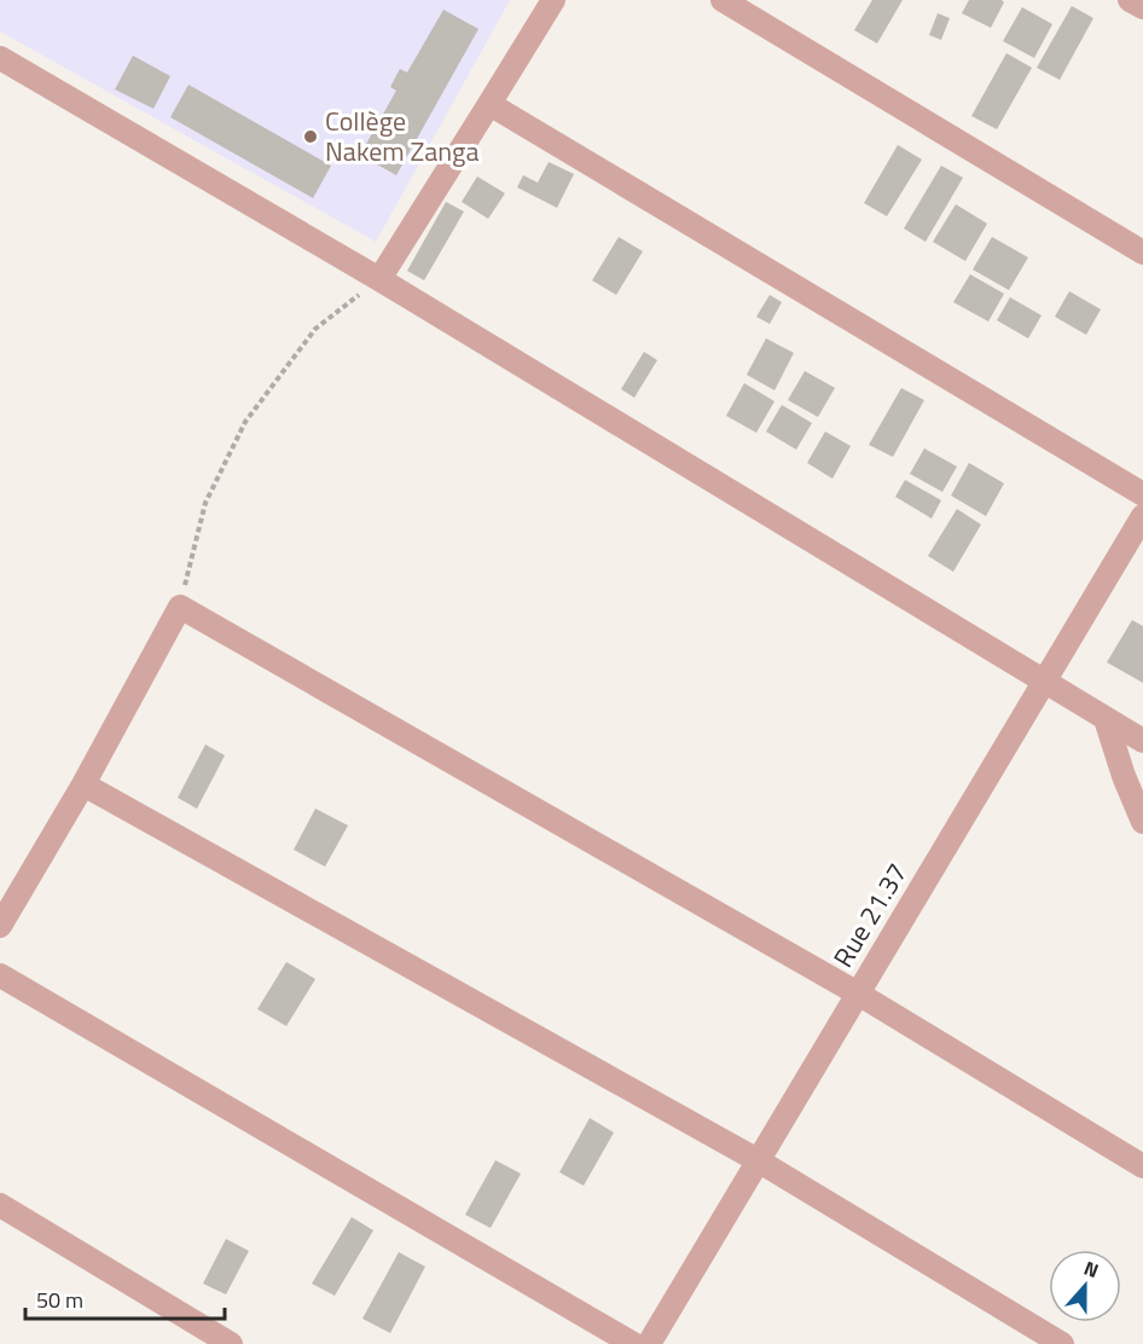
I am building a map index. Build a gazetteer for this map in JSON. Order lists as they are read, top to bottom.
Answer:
{
  "streets": {
    "street": ["Rue 21.37"]
  },
  "places": ["Collège Nakem Zanga"],
  "scale_bar": "50 m",
  "north": "top"
}
